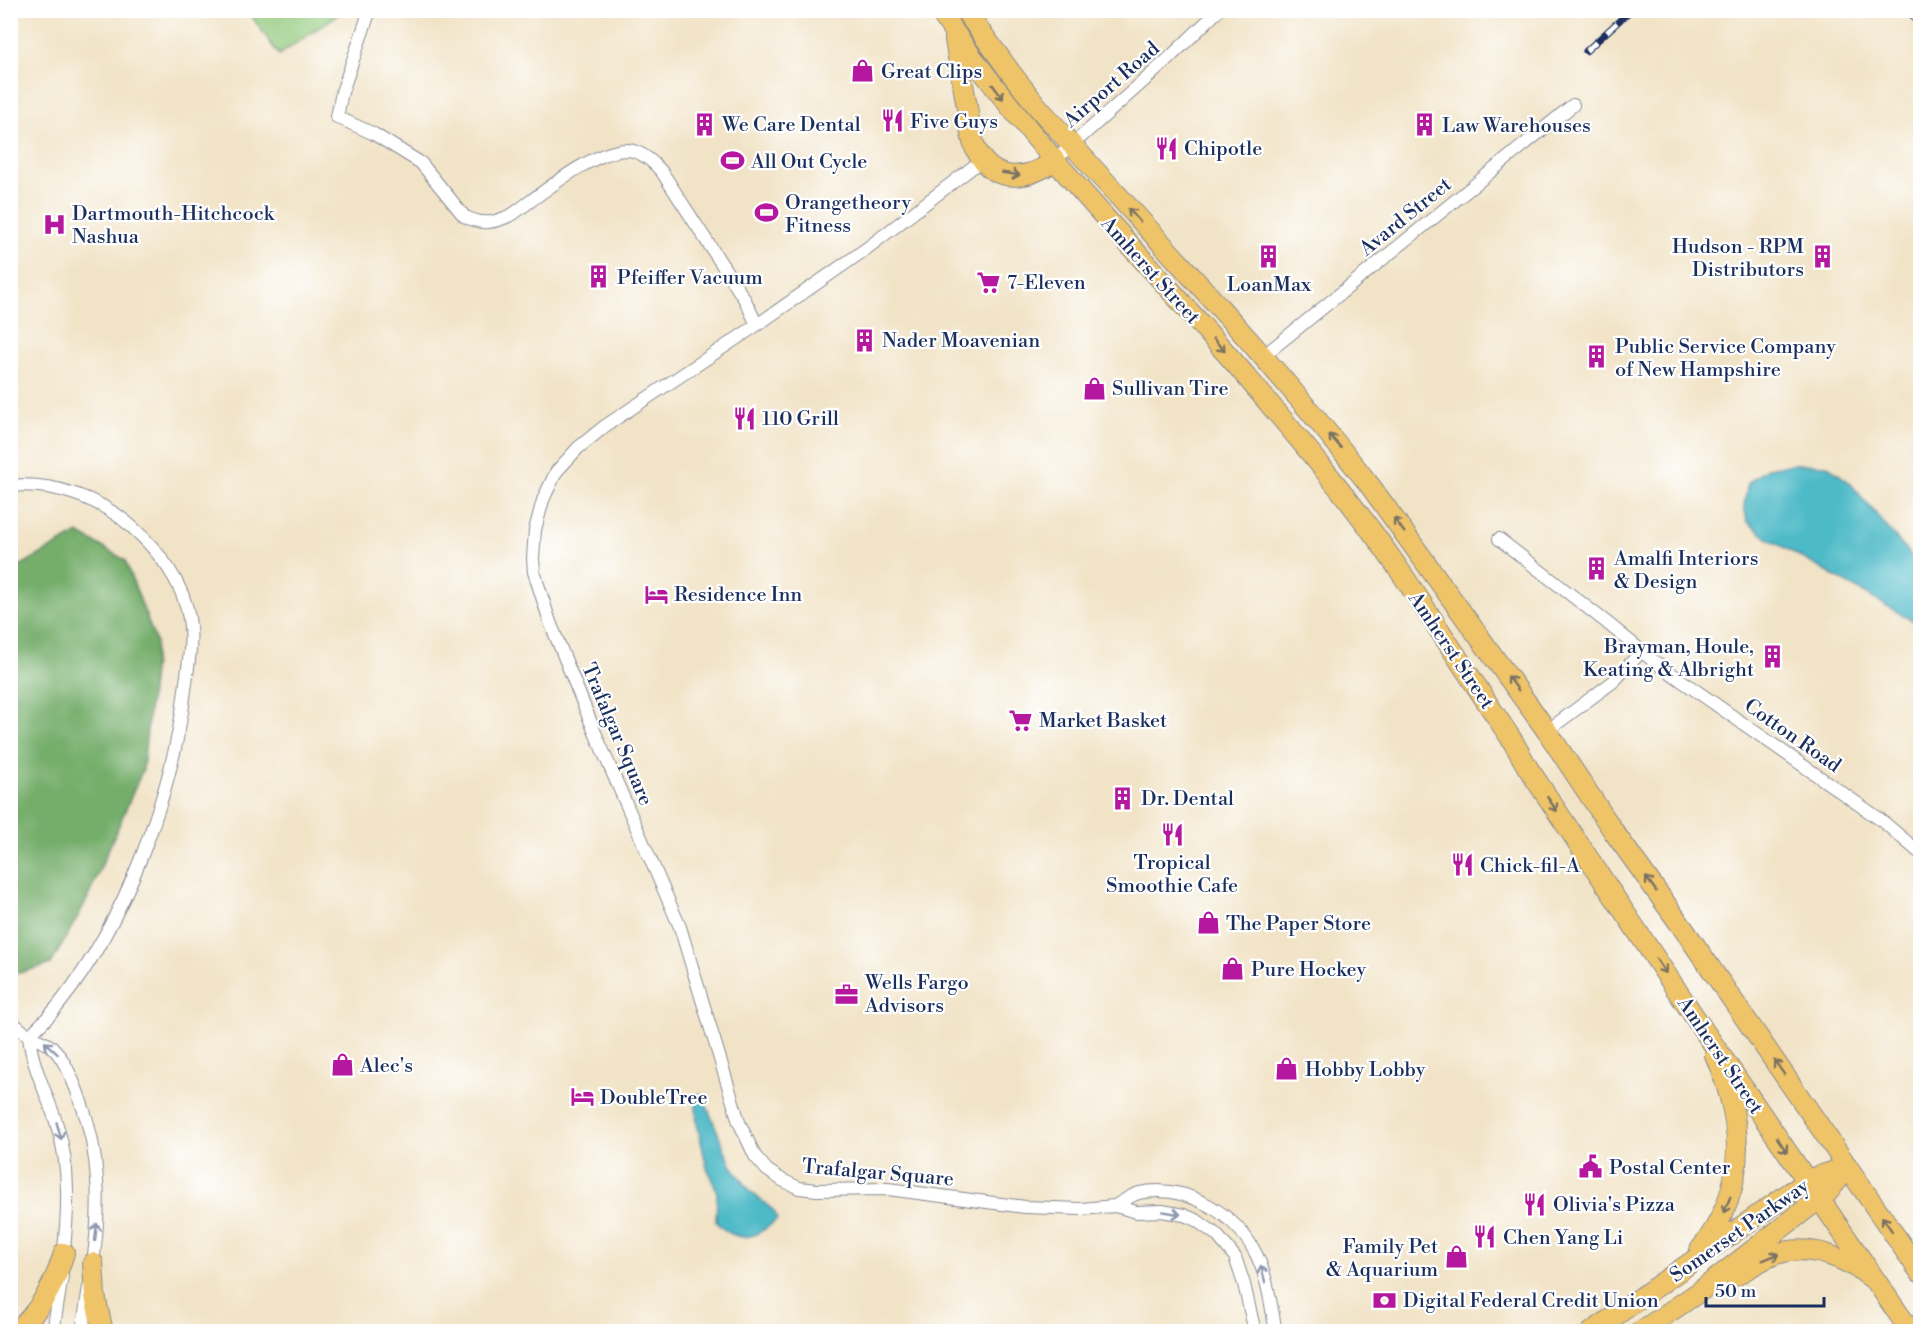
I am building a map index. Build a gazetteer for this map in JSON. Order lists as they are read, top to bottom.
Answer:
{
  "streets": {
    "main road": ["Amherst Street", "Somerset Parkway"],
    "street": [
      "Airport Road",
      "Avard Street",
      "Trafalgar Square",
      "Cotton Road"
    ]
  },
  "crossings": [
    ["Airport Road", "Amherst Street"],
    ["Avard Street", "Amherst Street"],
    ["Amherst Street", "Somerset Parkway"]
  ],
  "places": {
    "shop": [
      "Great Clips",
      "Sullivan Tire",
      "The Paper Store",
      "Pure Hockey",
      "Alec's",
      "Hobby Lobby",
      "Family Pet & Aquarium"
    ],
    "restaurant": [
      "Five Guys",
      "Chipotle",
      "110 Grill",
      "Tropical Smoothie Cafe",
      "Chick-fil-A",
      "Olivia's Pizza",
      "Chen Yang Li"
    ],
    "building": [
      "We Care Dental",
      "Law Warehouses",
      "LoanMax",
      "Hudson - RPM Distributors",
      "Pfeiffer Vacuum",
      "Nader Moavenian",
      "Public Service Company of New Hampshire",
      "Amalfi Interiors & Design",
      "Brayman, Houle, Keating & Albright",
      "Dr. Dental"
    ],
    "sports": ["All Out Cycle", "Orangetheory Fitness"],
    "hospital": ["Dartmouth-Hitchcock Nashua"],
    "supermarket": ["7-Eleven", "Market Basket"],
    "hotel": ["Residence Inn", "DoubleTree"],
    "office": ["Wells Fargo Advisors"],
    "public building": ["Postal Center"],
    "bank": ["Digital Federal Credit Union"]
  },
  "scale_bar": "50 m"
}
